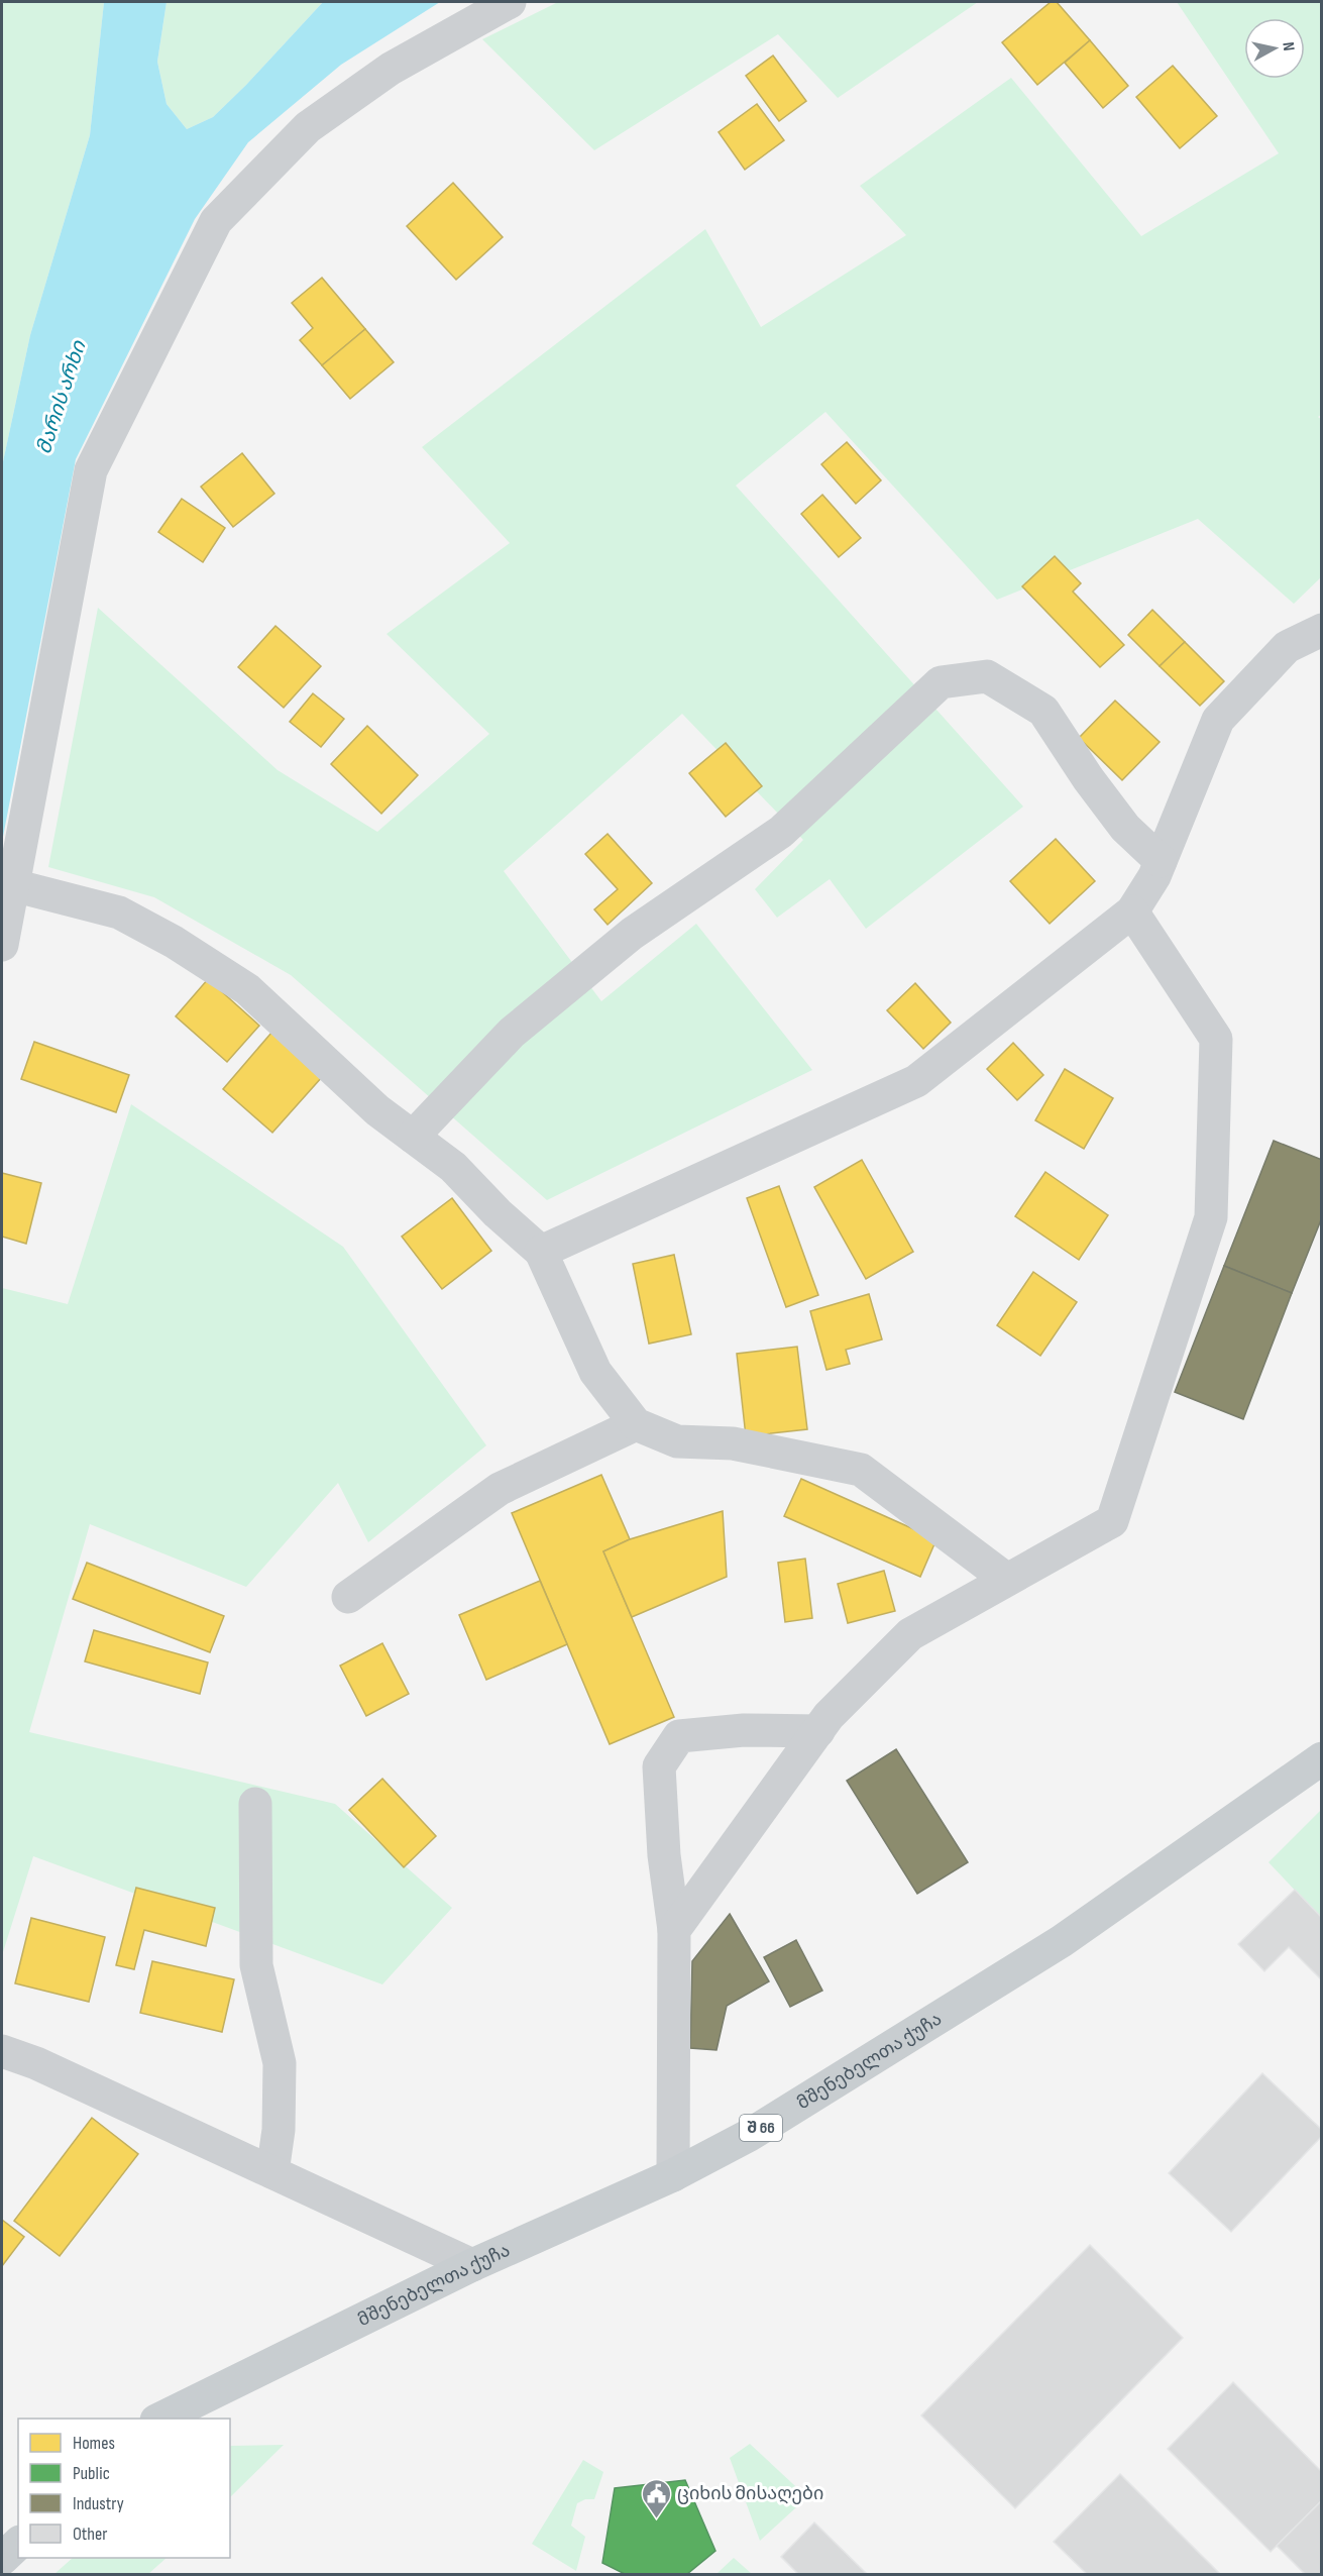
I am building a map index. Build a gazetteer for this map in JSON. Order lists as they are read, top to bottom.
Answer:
{
  "streets": {
    "main road": ["მშენებელთა ქუჩა", "შ 66"]
  },
  "water": ["მარის არხი"],
  "places": {
    "public building": ["ციხის მისაღები"]
  },
  "legend": [
    "Homes",
    "Public",
    "Industry",
    "Other"
  ],
  "north": "right"
}
